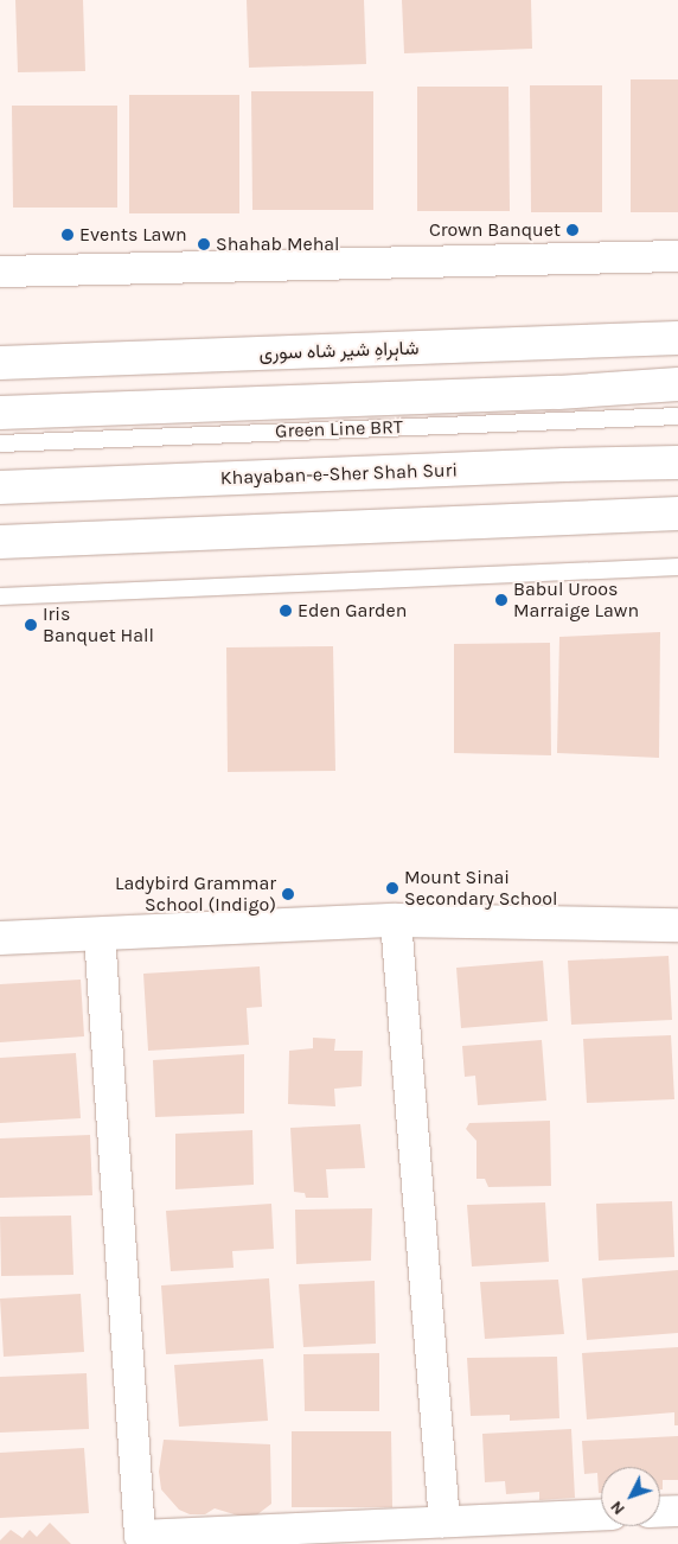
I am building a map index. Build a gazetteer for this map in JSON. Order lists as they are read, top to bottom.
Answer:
{
  "streets": {
    "main road": ["شاہراہِ شیر شاہ سوری", "Khayaban-e-Sher Shah Suri"],
    "lane": ["Green Line BRT"]
  },
  "places": [
    "Crown Banquet",
    "Events Lawn",
    "Shahab Mehal",
    "Babul Uroos Marraige Lawn",
    "Eden Garden",
    "Iris Banquet Hall",
    "Mount Sinai Secondary School",
    "Ladybird Grammar School (Indigo)"
  ],
  "north": "bottom left"
}
